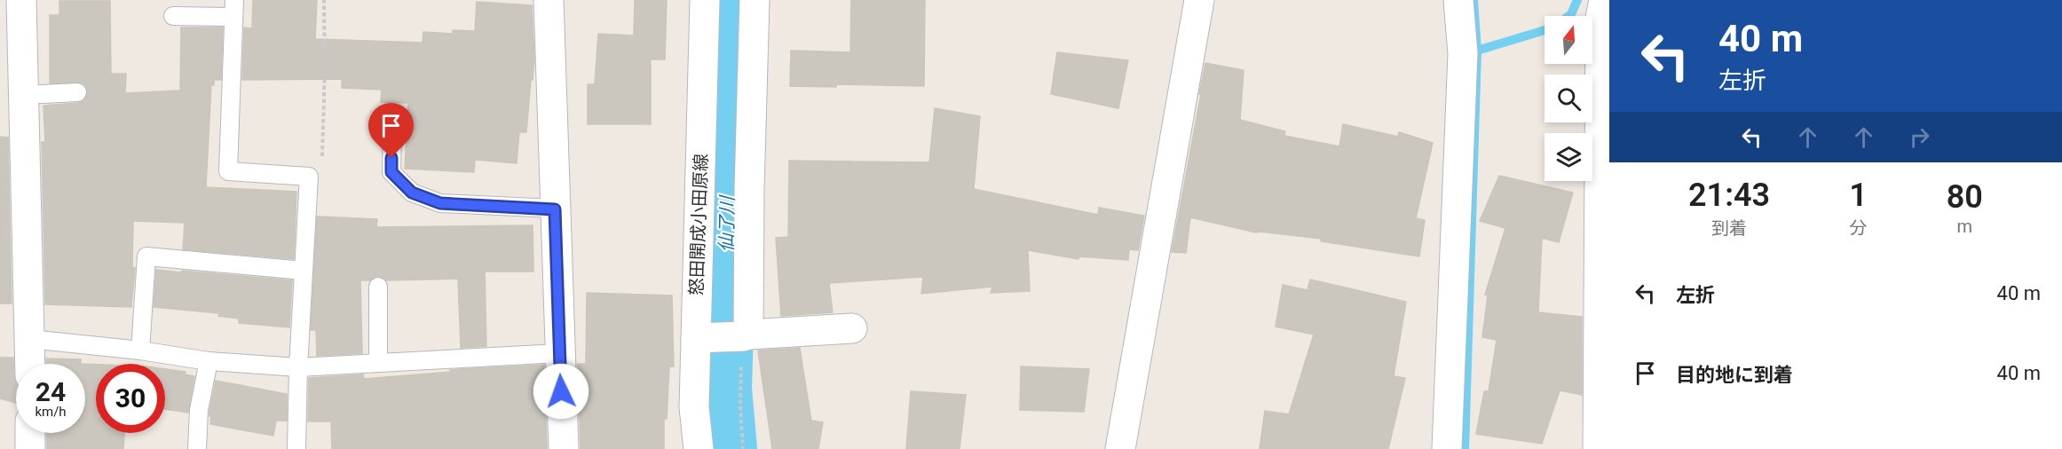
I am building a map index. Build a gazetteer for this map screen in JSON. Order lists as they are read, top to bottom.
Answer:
{
  "streets": {
    "street": ["怒田開成小田原線"]
  },
  "water": ["仙了川"],
  "north": "top",
  "page": {
    "turn": ["40 m", "左折"],
    "eta": [
      "21:43",
      "到着",
      "1",
      "分",
      "80",
      "m"
    ],
    "list": [
      {
        "name": "左折",
        "value": "40 m"
      },
      {
        "name": "目的地に到着",
        "value": "40 m"
      }
    ],
    "speed": "24 km/h",
    "limit": "30"
  }
}
